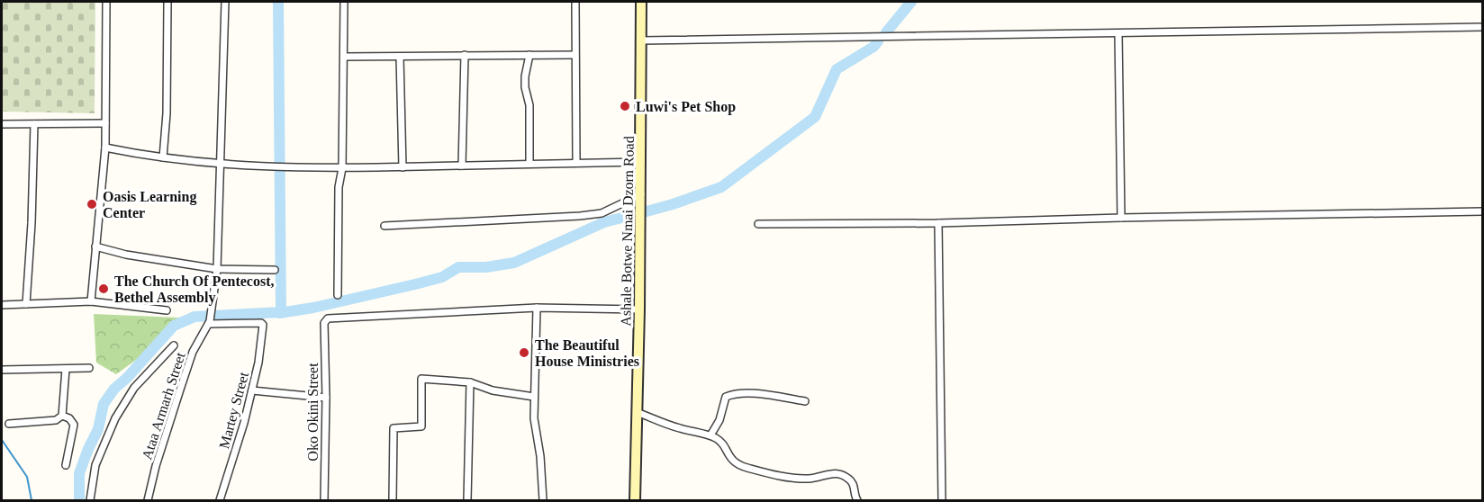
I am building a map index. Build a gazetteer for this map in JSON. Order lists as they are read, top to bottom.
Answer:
{
  "streets": {
    "main road": ["Ashale Botwe Nmai Dzorn Road"],
    "street": ["Ataa Armarh Street", "Martey Street", "Oko Okini Street"]
  },
  "crossings": [
    ["Ataa Armarh Street", "Martey Street"]
  ],
  "places": [
    "Luwi's Pet Shop",
    "Oasis Learning Center",
    "The Church Of Pentecost, Bethel Assembly",
    "The Beautiful House Ministries"
  ]
}
